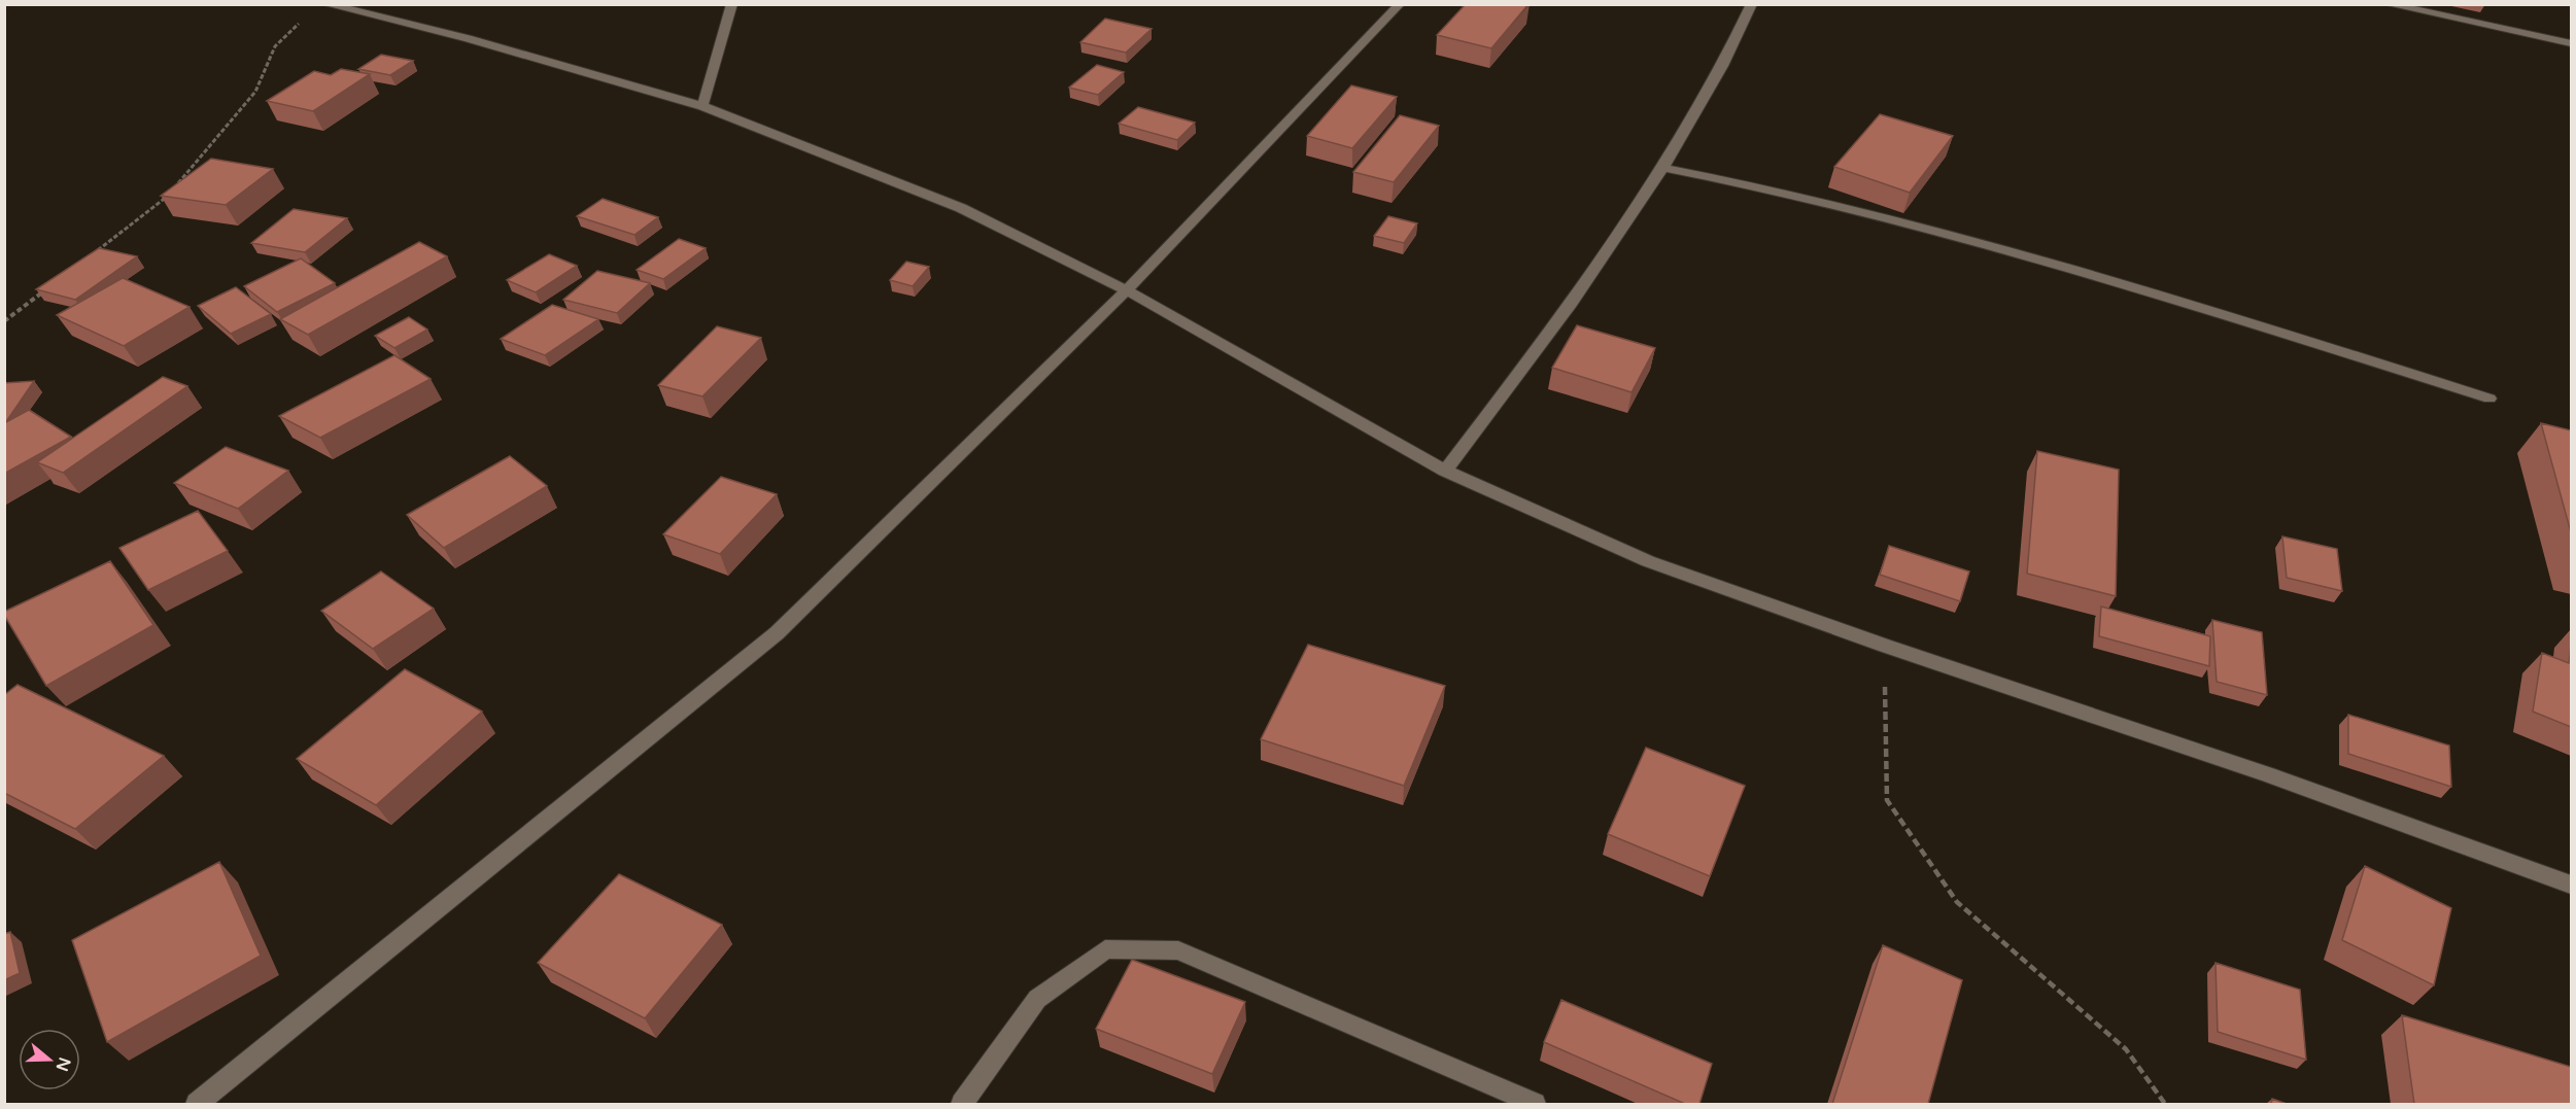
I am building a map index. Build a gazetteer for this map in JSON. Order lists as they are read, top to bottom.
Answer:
{
  "north": "right"
}
